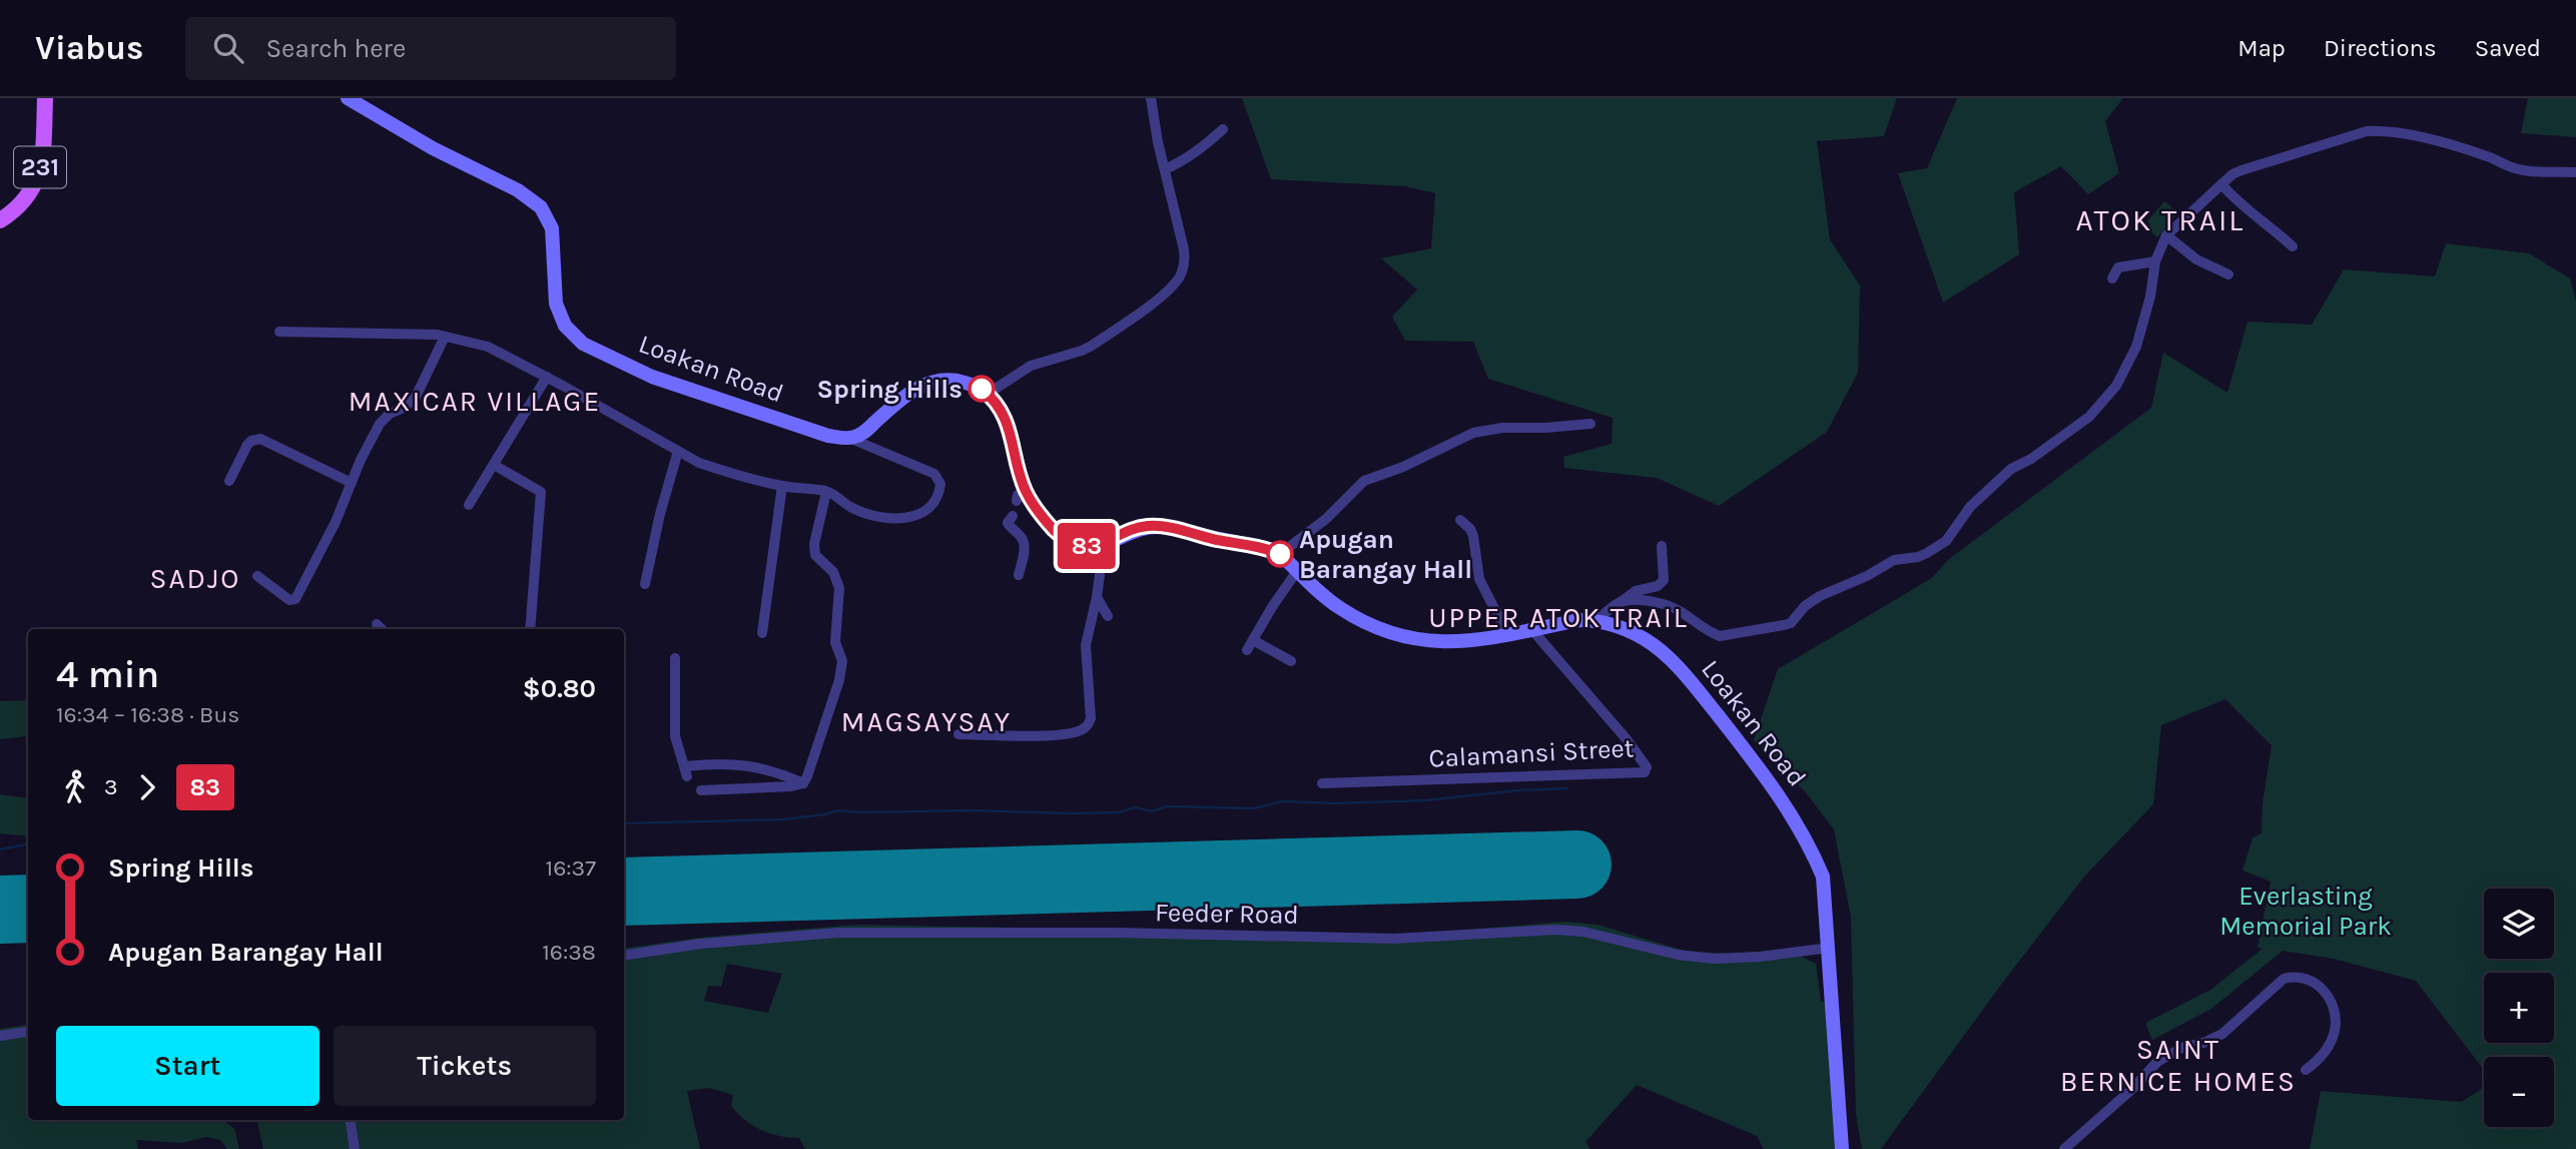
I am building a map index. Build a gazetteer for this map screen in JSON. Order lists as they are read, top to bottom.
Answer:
{
  "streets": {
    "main road": ["231", "Loakan Road"],
    "street": ["Calamansi Street", "Feeder Road"]
  },
  "crossings": [
    ["Loakan Road", "Calamansi Street"],
    ["Loakan Road", "Feeder Road"]
  ],
  "districts": [
    "ATOK TRAIL",
    "MAXICAR VILLAGE",
    "SADJO",
    "UPPER ATOK TRAIL",
    "MAGSAYSAY",
    "SAINT BERNICE HOMES"
  ],
  "parks": ["Everlasting Memorial Park"],
  "places": ["Spring Hills", "Apugan Barangay Hall"],
  "lines": ["bus line 83"],
  "page": {
    "header": "Viabus",
    "search": "Search here",
    "nav": ["Map", "Directions", "Saved"],
    "on_map": "83",
    "heading": ["4 min", "16:34 – 16:38 · Bus", "$0.80"],
    "legs": ["3", "83"],
    "list": [
      {
        "name": "Spring Hills",
        "value": "16:37"
      },
      {
        "name": "Apugan Barangay Hall",
        "value": "16:38"
      }
    ],
    "map_buttons": ["+", "−"],
    "buttons": ["Start", "Tickets"]
  }
}
